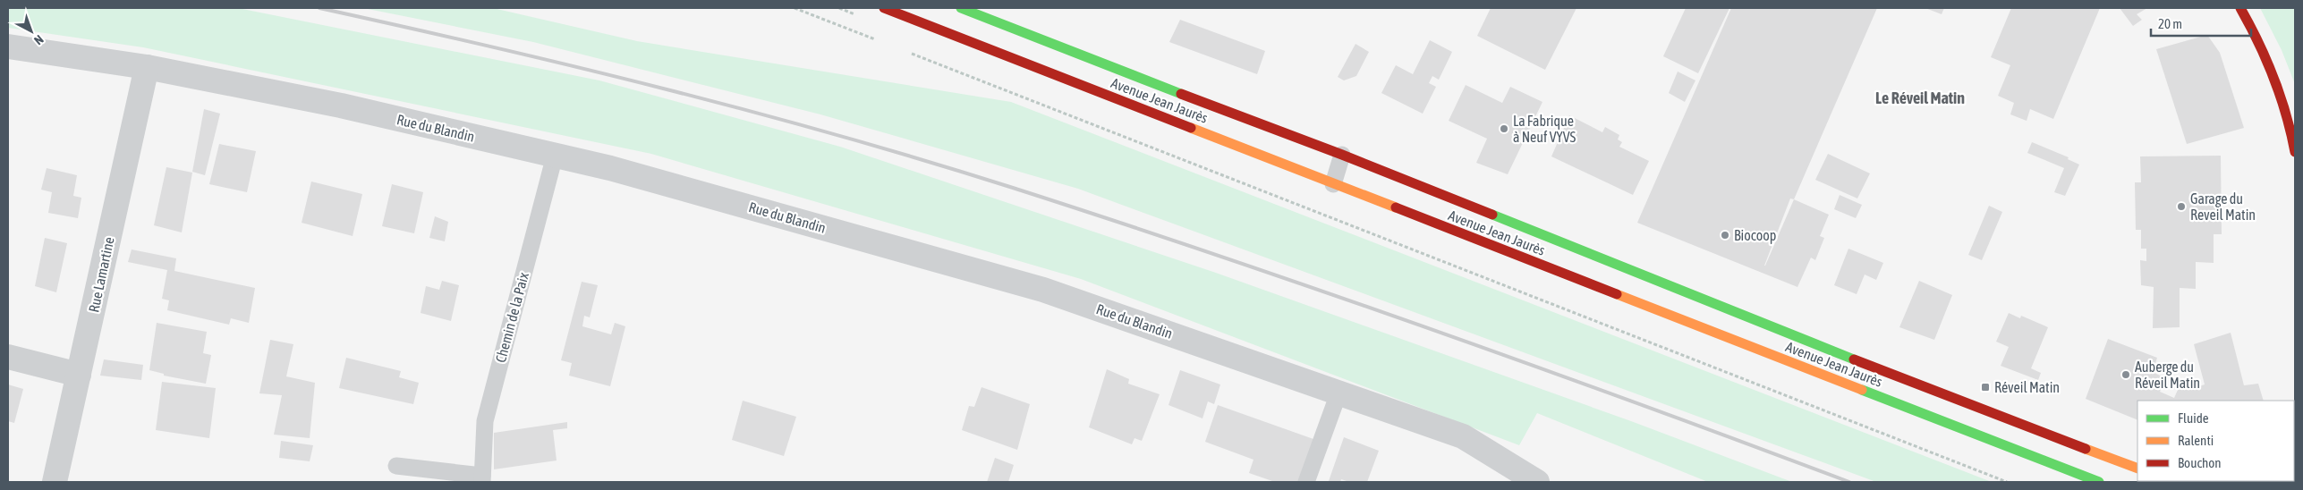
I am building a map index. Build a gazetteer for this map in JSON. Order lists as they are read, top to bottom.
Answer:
{
  "streets": {
    "main road": ["Avenue Jean Jaurès"],
    "street": ["Rue du Blandin", "Rue Lamartine"],
    "lane": ["Chemin de la Paix"]
  },
  "crossings": [
    ["Rue du Blandin", "Rue Lamartine"],
    ["Rue du Blandin", "Chemin de la Paix"]
  ],
  "districts": ["Le Réveil Matin"],
  "places": {
    "other": [
      "La Fabrique à Neuf VYVS",
      "Garage du Reveil Matin",
      "Biocoop",
      "Auberge du Réveil Matin"
    ],
    "transit": ["Réveil Matin"]
  },
  "legend": ["Fluide", "Ralenti", "Bouchon"],
  "scale_bar": "20 m",
  "north": "bottom right"
}
